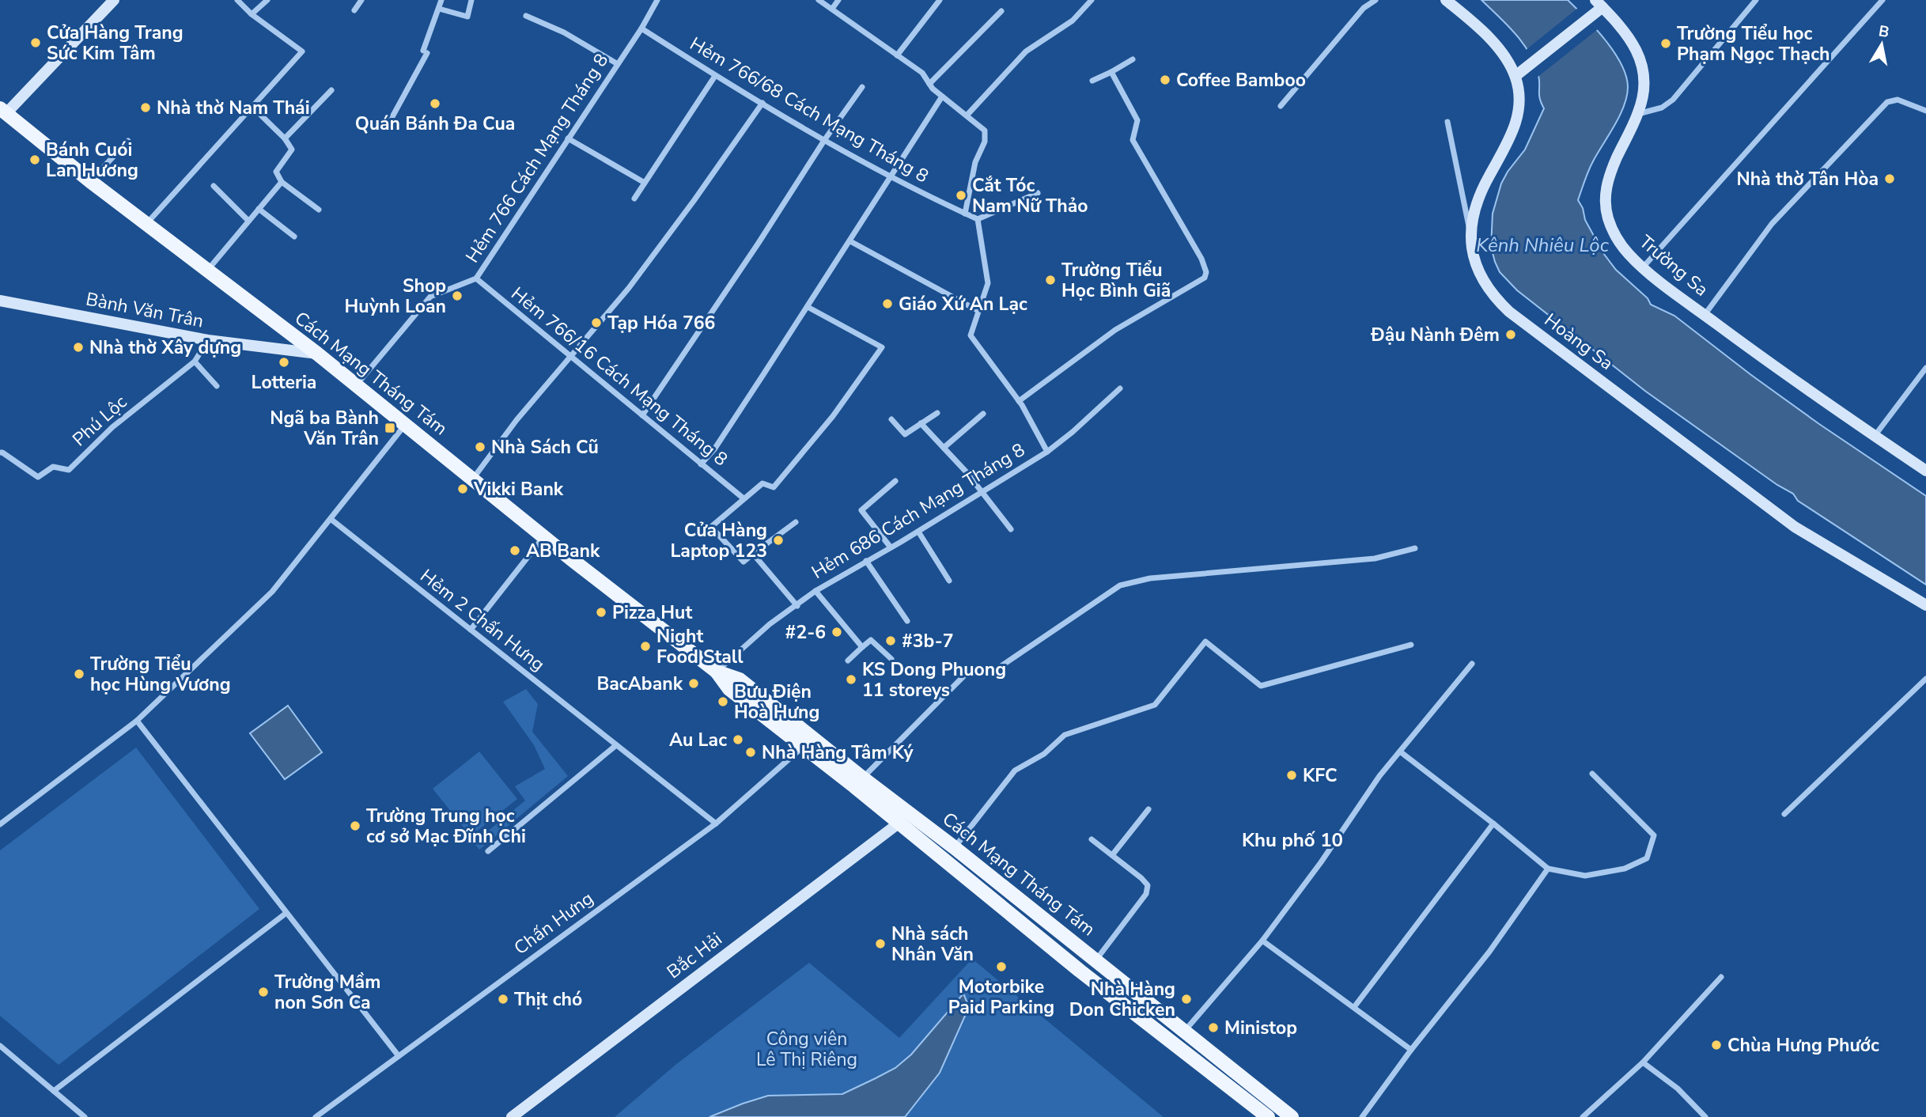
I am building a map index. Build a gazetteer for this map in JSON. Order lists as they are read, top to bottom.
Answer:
{
  "streets": {
    "main road": ["Cách Mạng Tháng Tám"],
    "street": [
      "Hẻm 766/68 Cách Mạng Tháng 8",
      "Hẻm 766 Cách Mạng Tháng 8",
      "Trường Sa",
      "Bành Văn Trân",
      "Hoàng Sa",
      "Hẻm 766/16 Cách Mạng Tháng 8",
      "Phú Lộc",
      "Hẻm 686 Cách Mạng Tháng 8",
      "Hẻm 2 Chấn Hưng",
      "Chấn Hưng",
      "Bắc Hải"
    ]
  },
  "crossings": [
    ["Hẻm 766/68 Cách Mạng Tháng 8", "Hẻm 766 Cách Mạng Tháng 8"],
    ["Hẻm 766 Cách Mạng Tháng 8", "Cách Mạng Tháng Tám"],
    ["Hẻm 766 Cách Mạng Tháng 8", "Hẻm 766/16 Cách Mạng Tháng 8"],
    ["Bành Văn Trân", "Cách Mạng Tháng Tám"],
    ["Bành Văn Trân", "Phú Lộc"],
    ["Cách Mạng Tháng Tám", "Hẻm 686 Cách Mạng Tháng 8"],
    ["Cách Mạng Tháng Tám", "Chấn Hưng"],
    ["Cách Mạng Tháng Tám", "Bắc Hải"],
    ["Hẻm 2 Chấn Hưng", "Chấn Hưng"]
  ],
  "districts": ["Khu phố 10"],
  "water": ["Kênh Nhiêu Lộc"],
  "parks": ["Công viên Lê Thị Riêng"],
  "places": {
    "other": [
      "Cửa Hàng Trang Sức Kim Tâm",
      "Trường Tiểu học Phạm Ngọc Thạch",
      "Coffee Bamboo",
      "Quán Bánh Đa Cua",
      "Nhà thờ Nam Thái",
      "Bánh Cuói Lan Hương",
      "Nhà thờ Tân Hòa",
      "Cắt Tóc Nam Nữ Thảo",
      "Trường Tiểu Học Bình Giã",
      "Shop Huỳnh Loan",
      "Giáo Xứ An Lạc",
      "Tạp Hóa 766",
      "Đậu Nành Đêm",
      "Nhà thờ Xây dựng",
      "Lotteria",
      "Nhà Sách Cũ",
      "Vikki Bank",
      "Cửa Hàng Laptop 123",
      "AB Bank",
      "Pizza Hut",
      "#2-6",
      "#3b-7",
      "Night Food Stall",
      "Trường Tiểu học Hùng Vương",
      "KS Dong Phuong 11 storeys",
      "BacAbank",
      "Bưu Điện Hoà Hưng",
      "Au Lac",
      "Nhà Hàng Tâm Ký",
      "KFC",
      "Trường Trung học cơ sở Mạc Đĩnh Chi",
      "Nhà sách Nhân Văn",
      "Motorbike Paid Parking",
      "Trường Mầm non Sơn Ca",
      "Thịt chó",
      "Nhà Hàng Don Chicken",
      "Ministop",
      "Chùa Hưng Phước"
    ],
    "transit": ["Ngã ba Bành Văn Trân"]
  },
  "north": "top"
}
